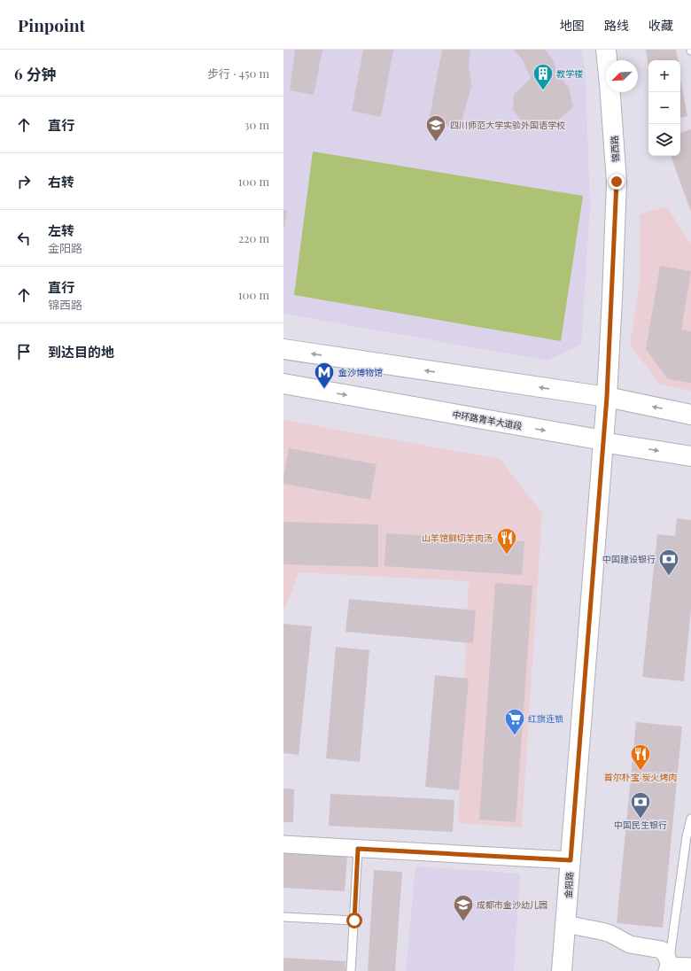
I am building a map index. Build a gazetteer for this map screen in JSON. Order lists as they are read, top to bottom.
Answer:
{
  "streets": {
    "street": ["锦西路", "中环路青羊大道段", "金阳路"]
  },
  "crossings": [
    ["锦西路", "金阳路"],
    ["中环路青羊大道段", "金阳路"]
  ],
  "places": {
    "building": ["教学楼"],
    "school or university": ["四川师范大学实验外国语学校", "成都市金沙幼儿园"],
    "metro station": ["金沙博物馆"],
    "restaurant": ["山羊馆鲜切羊肉汤", "首尔朴宝·炭火烤肉"],
    "bank": ["中国建设银行", "中国民生银行"],
    "supermarket": ["红旗连锁"]
  },
  "north": "bottom left",
  "page": {
    "header": "Pinpoint",
    "nav": ["地图", "路线", "收藏"],
    "heading": ["6 分钟", "步行 · 450 m"],
    "map_buttons": ["+", "−"],
    "list": [
      ["直行", "30 m"],
      ["右转", "100 m"],
      ["左转", "金阳路", "220 m"],
      ["直行", "锦西路", "100 m"],
      "到达目的地"
    ]
  }
}
